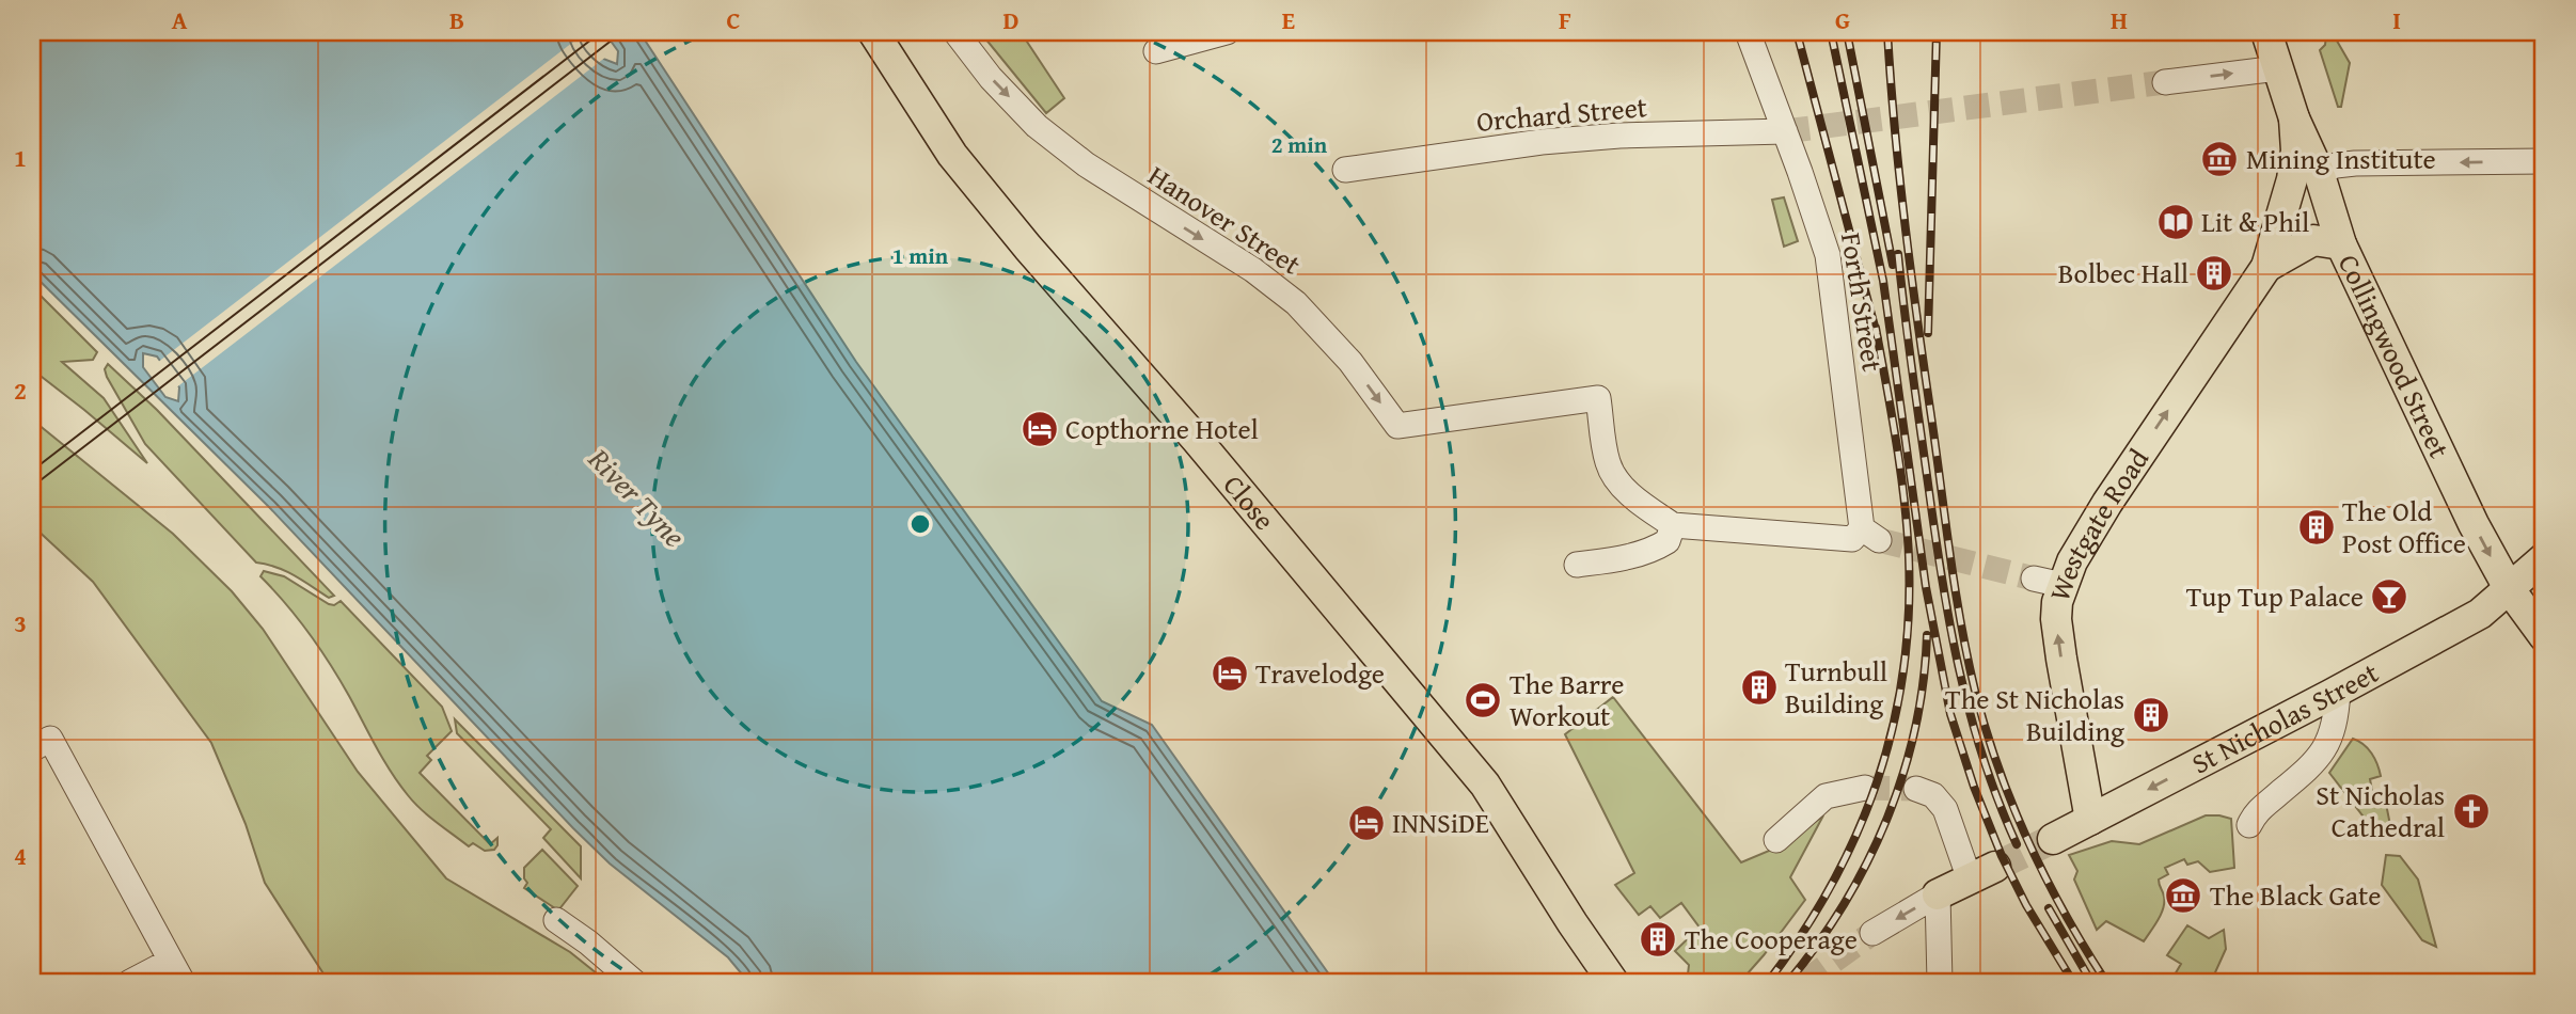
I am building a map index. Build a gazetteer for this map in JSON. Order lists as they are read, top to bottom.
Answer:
{
  "streets": {
    "main road": [
      "Collingwood Street",
      "Close",
      "Westgate Road",
      "St Nicholas Street"
    ],
    "street": ["Orchard Street", "Hanover Street", "Forth Street"]
  },
  "crossings": [
    ["Orchard Street", "Forth Street"],
    ["Hanover Street", "Forth Street"],
    ["Collingwood Street", "Westgate Road"],
    ["Collingwood Street", "St Nicholas Street"],
    ["Westgate Road", "St Nicholas Street"]
  ],
  "one_way": [
    "Hanover Street",
    "Collingwood Street",
    "Westgate Road",
    "St Nicholas Street"
  ],
  "water": ["River Tyne"],
  "places": {
    "museum": ["Mining Institute", "The Black Gate"],
    "library": ["Lit & Phil"],
    "building": [
      "Bolbec Hall",
      "The Old Post Office",
      "Turnbull Building",
      "The St Nicholas Building",
      "The Cooperage"
    ],
    "hotel": ["Copthorne Hotel", "Travelodge", "INNSiDE"],
    "bar": ["Tup Tup Palace"],
    "sports": ["The Barre Workout"],
    "church": ["St Nicholas Cathedral"]
  },
  "grid": {
    "columns": [
      "A",
      "B",
      "C",
      "D",
      "E",
      "F",
      "G",
      "H",
      "I"
    ],
    "rows": [
      "1",
      "2",
      "3",
      "4"
    ]
  },
  "rings": ["2 min", "1 min"]
}
